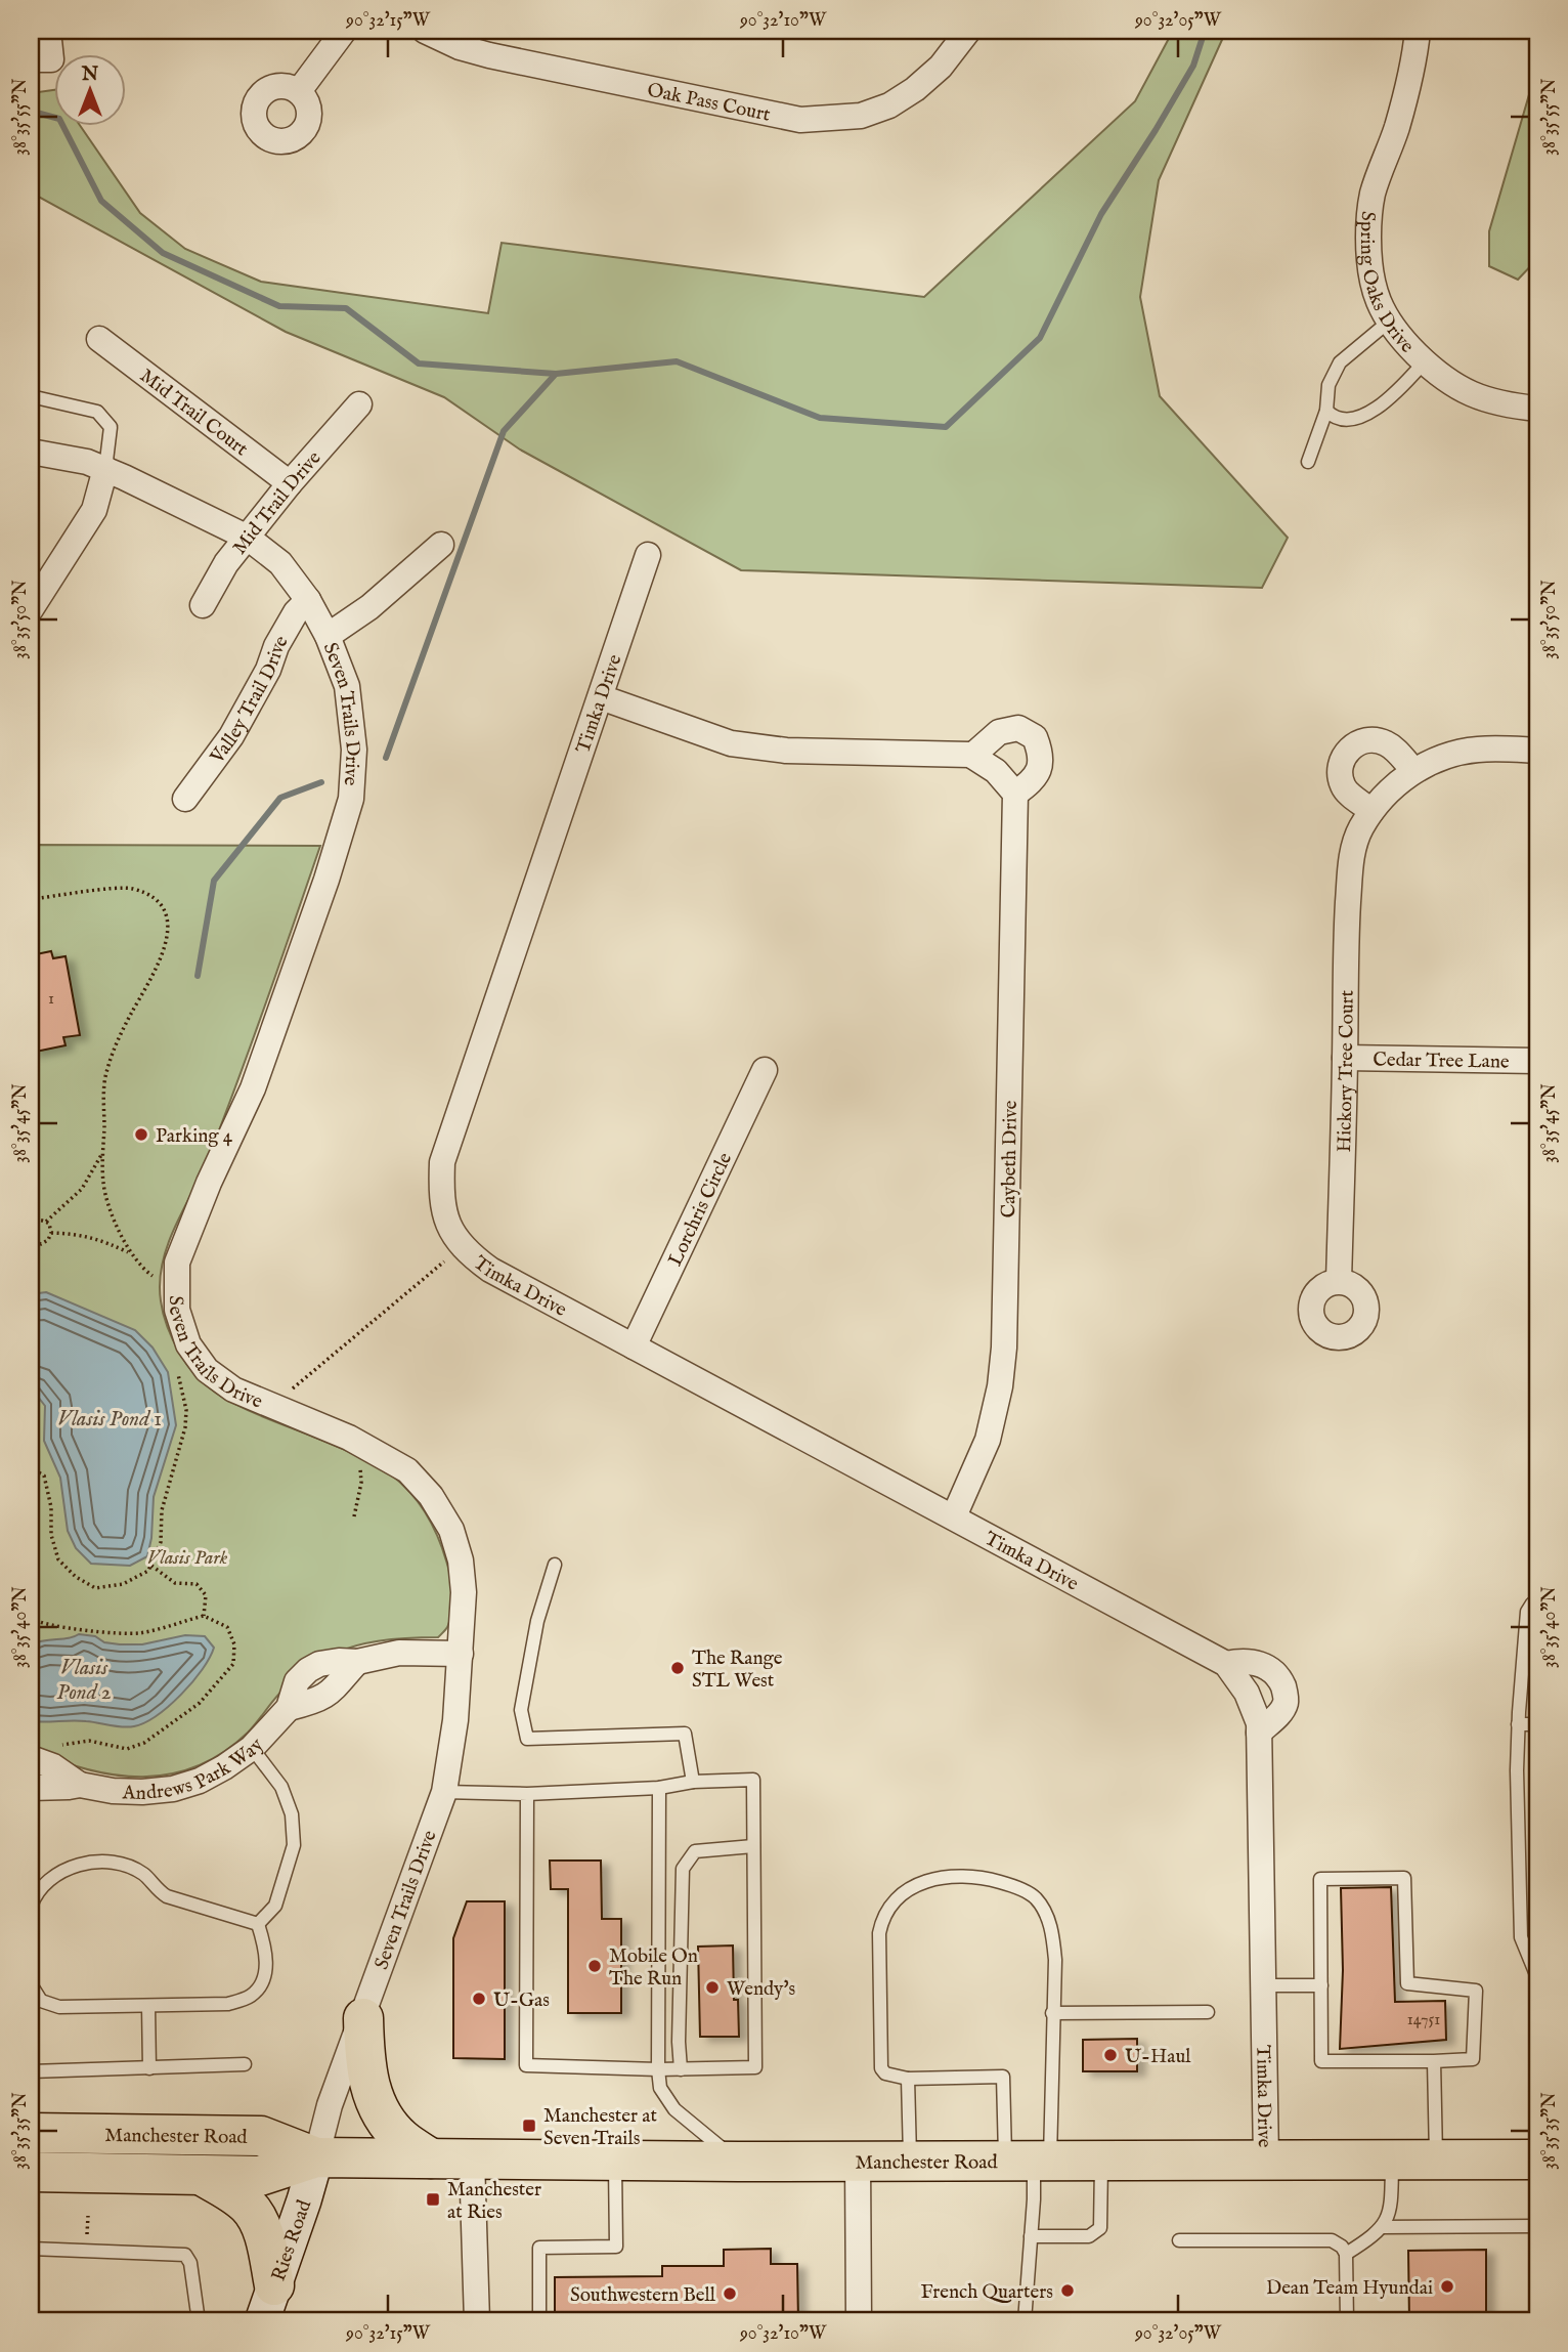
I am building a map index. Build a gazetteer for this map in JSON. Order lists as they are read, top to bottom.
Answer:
{
  "streets": {
    "highway": ["Manchester Road"],
    "street": [
      "Oak Pass Court",
      "Spring Oaks Drive",
      "Mid Trail Court",
      "Mid Trail Drive",
      "Valley Trail Drive",
      "Timka Drive",
      "Seven Trails Drive",
      "Cedar Tree Lane",
      "Hickory Tree Court",
      "Caybeth Drive",
      "Lorchris Circle",
      "Andrews Park Way",
      "Ries Road"
    ]
  },
  "crossings": [
    ["Mid Trail Court", "Mid Trail Drive"],
    ["Mid Trail Drive", "Seven Trails Drive"],
    ["Valley Trail Drive", "Seven Trails Drive"],
    ["Timka Drive", "Caybeth Drive"],
    ["Timka Drive", "Lorchris Circle"],
    ["Timka Drive", "Manchester Road"],
    ["Seven Trails Drive", "Andrews Park Way"],
    ["Seven Trails Drive", "Manchester Road"],
    ["Seven Trails Drive", "Ries Road"],
    ["Cedar Tree Lane", "Hickory Tree Court"],
    ["Manchester Road", "Ries Road"]
  ],
  "water": ["Vlasis Pond 1", "Vlasis Pond 2"],
  "parks": ["Vlasis Park"],
  "places": {
    "other": [
      "Parking 4",
      "The Range STL West",
      "Mobile On The Run",
      "Wendy's",
      "U-Gas",
      "U-Haul",
      "Dean Team Hyundai",
      "French Quarters",
      "Southwestern Bell"
    ],
    "transit": ["Manchester at Seven Trails", "Manchester at Ries"]
  },
  "house_numbers": ["1", "14751"],
  "north": "top",
  "coordinates": [
    "90°32'15\"W",
    "90°32'10\"W",
    "90°32'05\"W",
    "38°35'55\"N",
    "38°35'50\"N",
    "38°35'45\"N",
    "38°35'40\"N",
    "38°35'35\"N"
  ]
}
